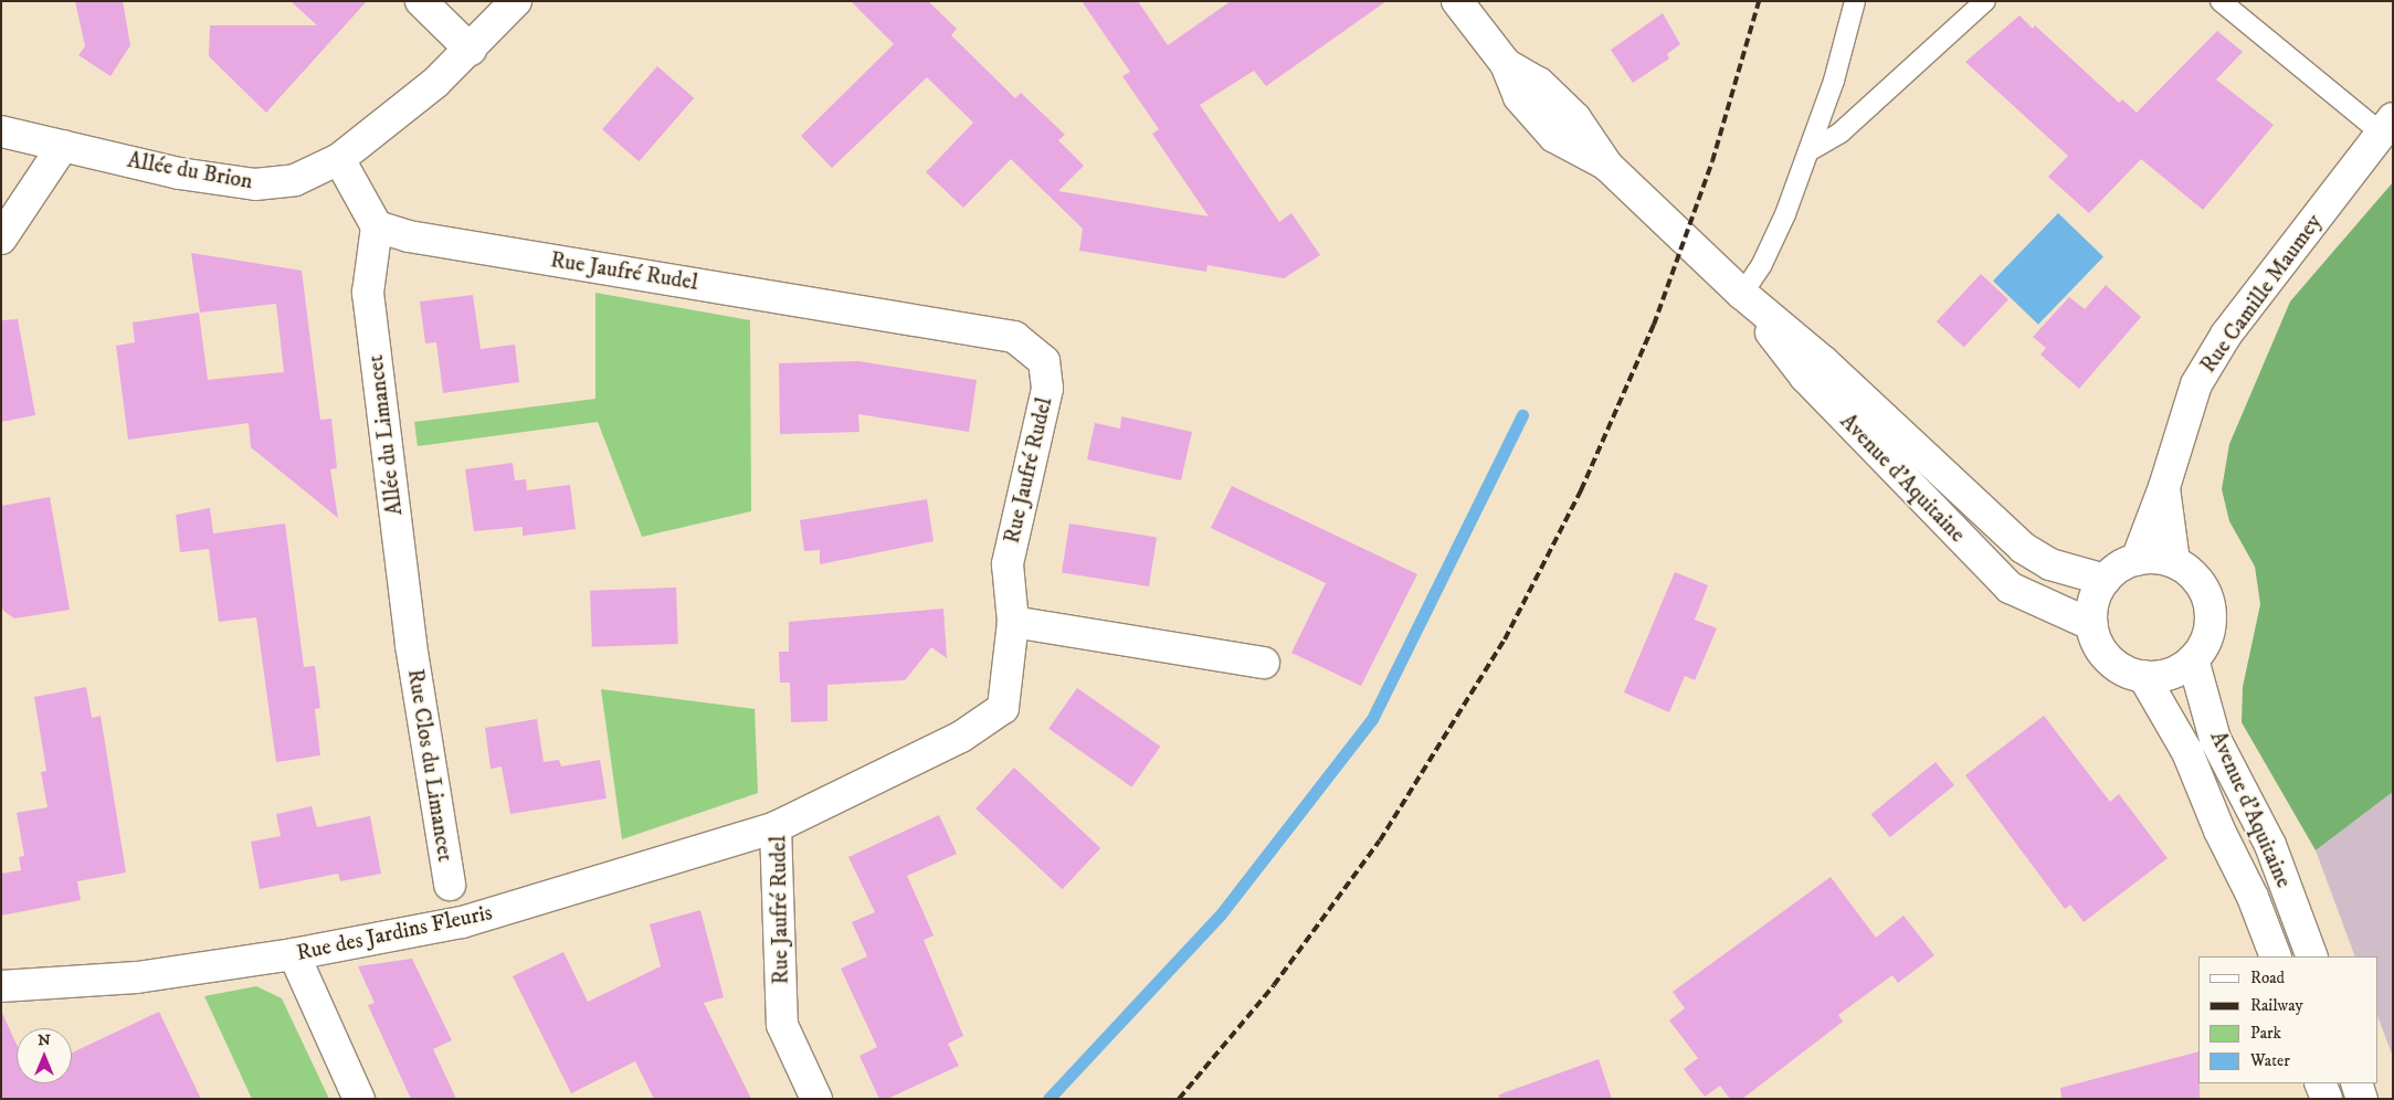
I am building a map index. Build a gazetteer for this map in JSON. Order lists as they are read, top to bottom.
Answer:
{
  "streets": {
    "street": [
      "Allée du Brion",
      "Rue Jaufré Rudel",
      "Rue Camille Maumey",
      "Allée du Limancet",
      "Avenue d'Aquitaine",
      "Rue Clos du Limancet",
      "Rue des Jardins Fleuris"
    ]
  },
  "crossings": [
    ["Rue Jaufré Rudel", "Allée du Limancet"],
    ["Rue Jaufré Rudel", "Rue des Jardins Fleuris"],
    ["Rue Camille Maumey", "Avenue d'Aquitaine"],
    ["Allée du Limancet", "Rue Clos du Limancet"]
  ],
  "legend": [
    "Road",
    "Railway",
    "Park",
    "Water"
  ],
  "north": "top"
}
